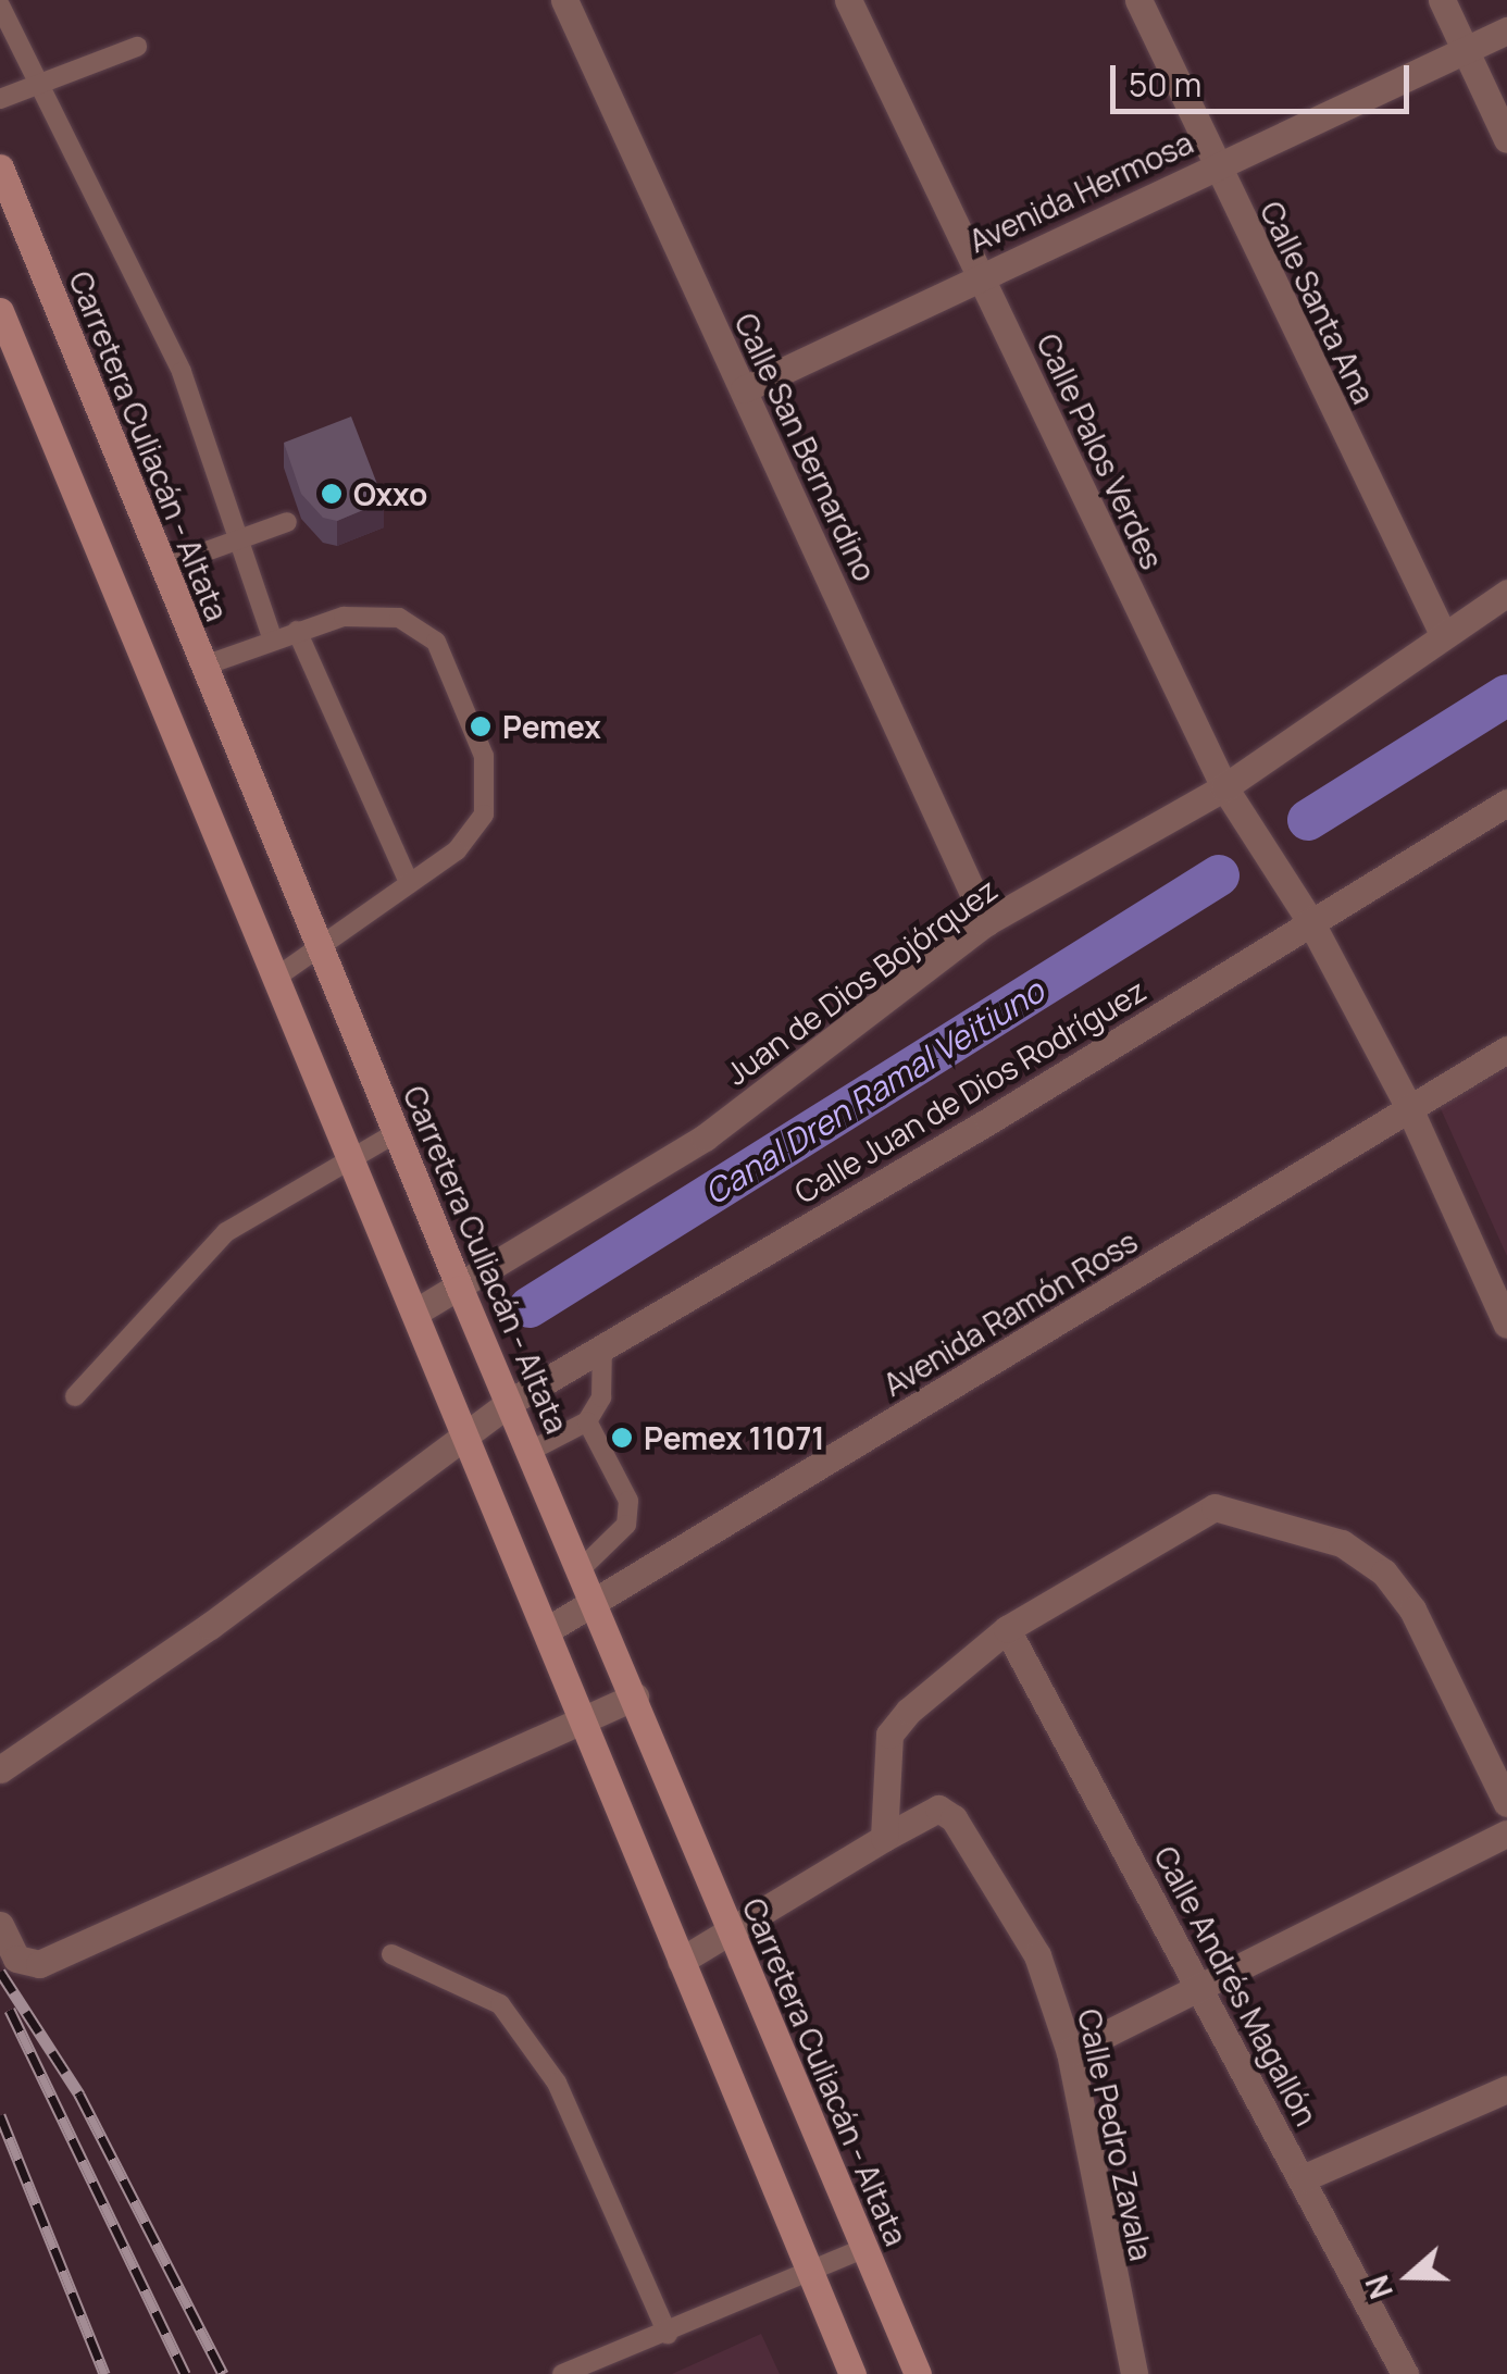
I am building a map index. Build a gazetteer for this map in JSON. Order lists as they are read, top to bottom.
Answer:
{
  "streets": {
    "main road": ["Carretera Culiacán - Altata"],
    "street": [
      "Avenida Hermosa",
      "Calle Santa Ana",
      "Calle San Bernardino",
      "Calle Palos Verdes",
      "Juan de Dios Bojórquez",
      "Calle Juan de Dios Rodríguez",
      "Avenida Ramón Ross",
      "Calle Andrés Magallón",
      "Calle Pedro Zavala"
    ]
  },
  "crossings": [
    ["Avenida Hermosa", "Calle Santa Ana"],
    ["Avenida Hermosa", "Calle San Bernardino"],
    ["Avenida Hermosa", "Calle Palos Verdes"],
    ["Calle Santa Ana", "Juan de Dios Bojórquez"],
    ["Carretera Culiacán - Altata", "Juan de Dios Bojórquez"],
    ["Carretera Culiacán - Altata", "Calle Juan de Dios Rodríguez"],
    ["Carretera Culiacán - Altata", "Avenida Ramón Ross"],
    ["Calle San Bernardino", "Juan de Dios Bojórquez"],
    ["Calle Palos Verdes", "Juan de Dios Bojórquez"],
    ["Calle Palos Verdes", "Calle Juan de Dios Rodríguez"],
    ["Calle Palos Verdes", "Avenida Ramón Ross"]
  ],
  "water": ["Canal Dren Ramal Veitiuno"],
  "places": ["Oxxo", "Pemex", "Pemex 11071"],
  "scale_bar": "50 m",
  "north": "left"
}
